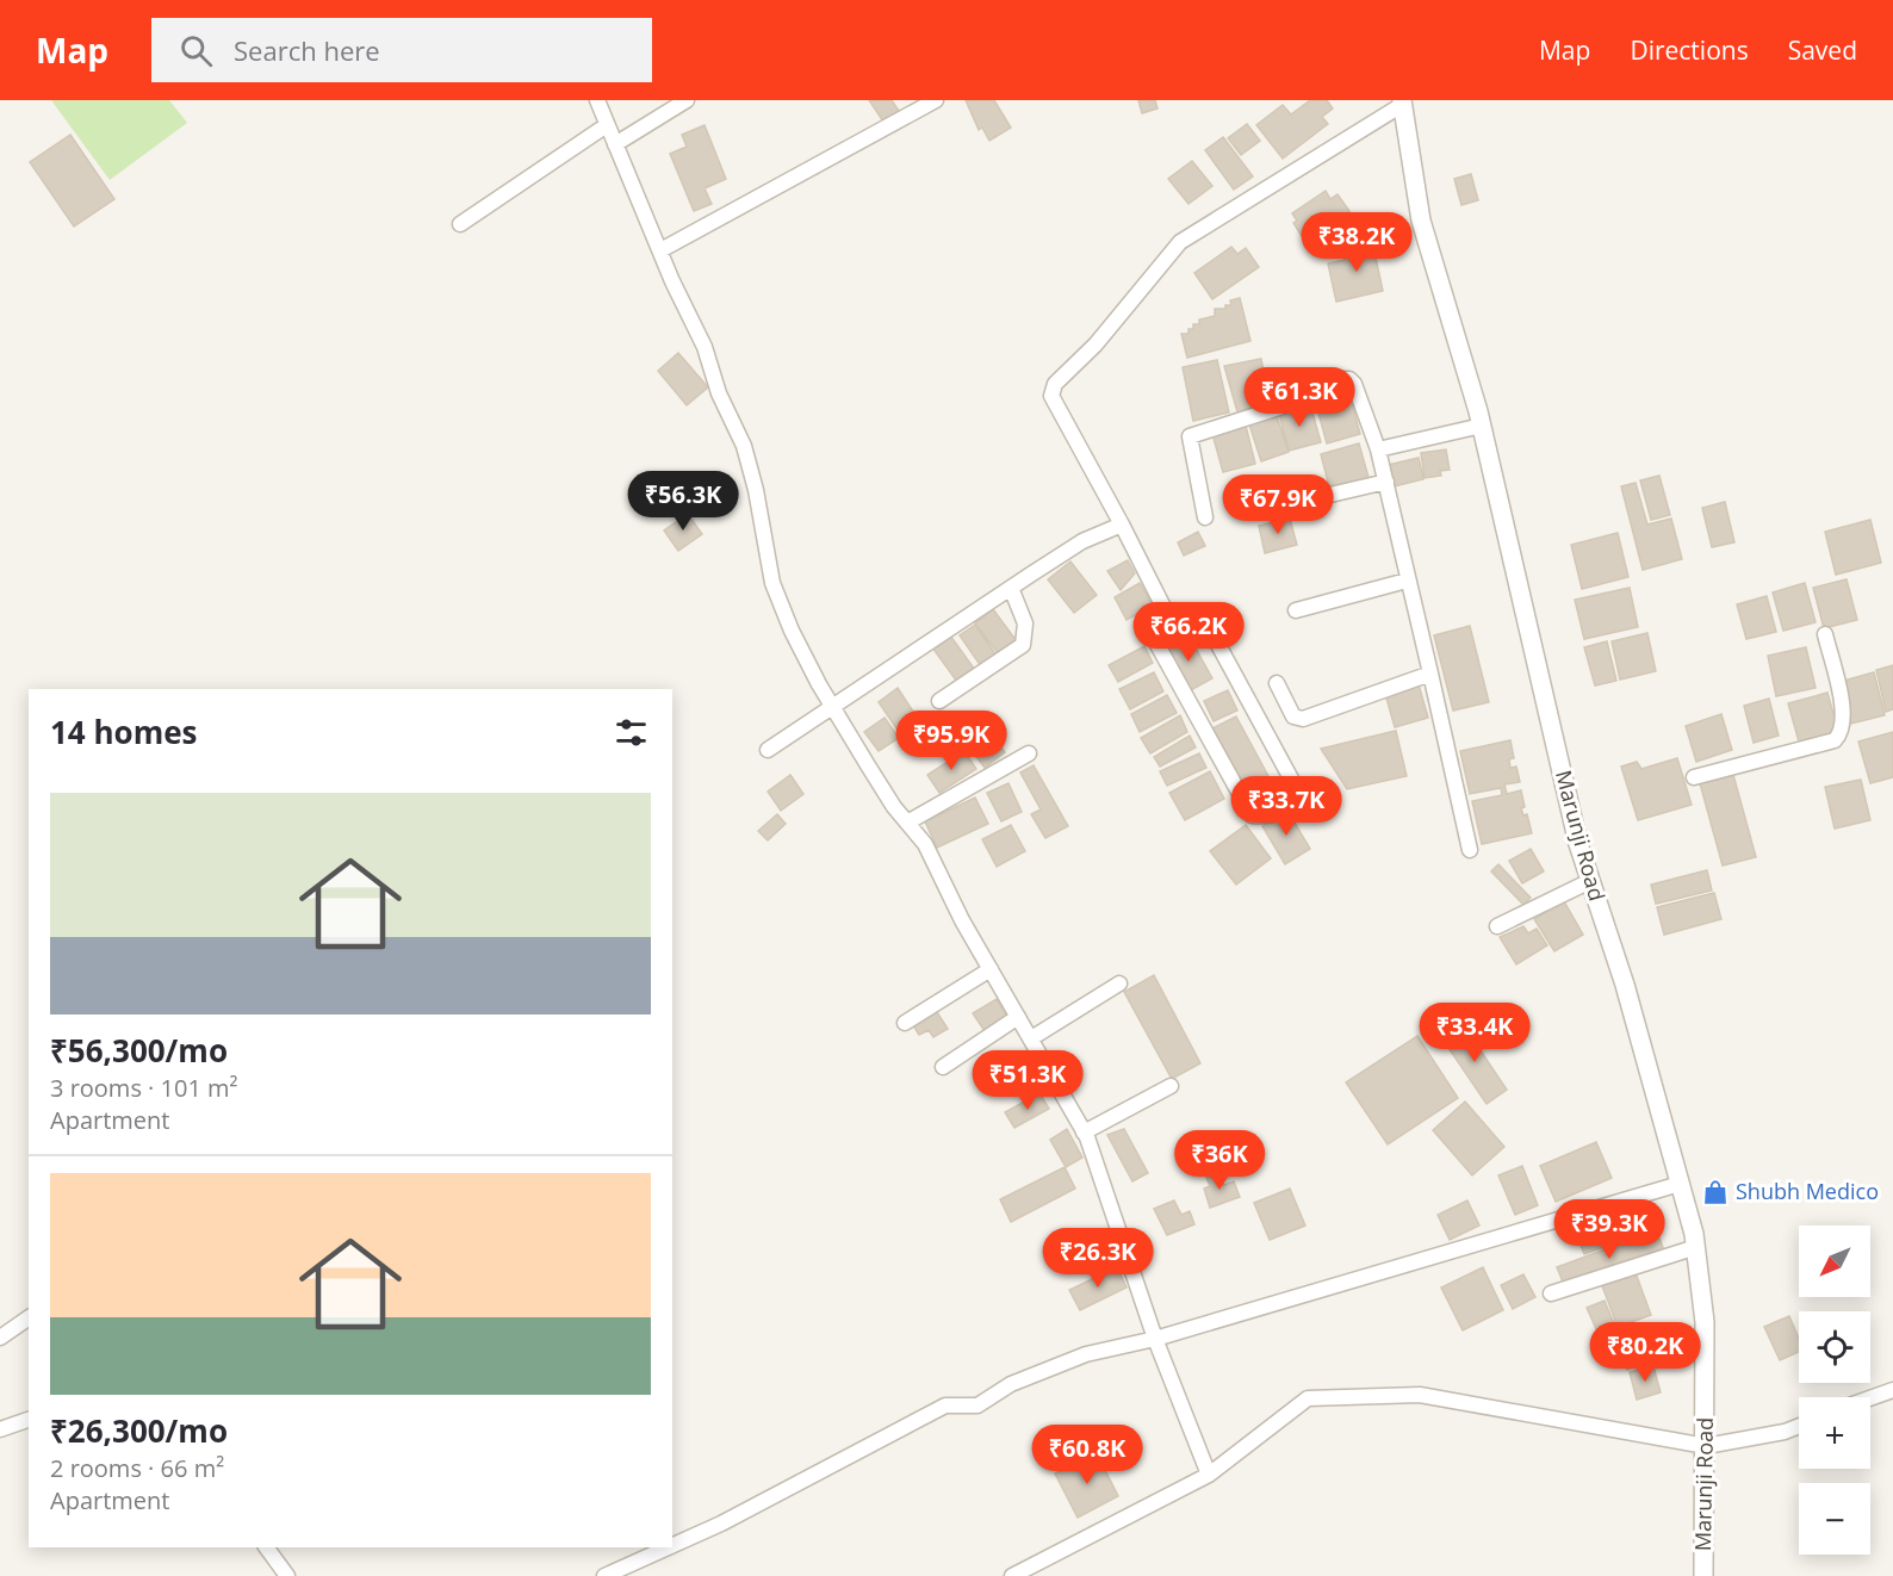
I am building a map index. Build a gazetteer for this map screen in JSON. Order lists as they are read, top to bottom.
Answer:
{
  "streets": {
    "street": ["Marunji Road"]
  },
  "places": {
    "shop": ["Shubh Medico"]
  },
  "north": "bottom left",
  "page": {
    "header": "Map",
    "search": "Search here",
    "nav": ["Map", "Directions", "Saved"],
    "price": [
      "₹38.2K",
      "₹61.3K",
      "₹56.3K",
      "₹67.9K",
      "₹66.2K",
      "₹95.9K",
      "₹33.7K",
      "₹33.4K",
      "₹51.3K",
      "₹36K",
      "₹39.3K",
      "₹26.3K",
      "₹80.2K",
      "₹60.8K"
    ],
    "heading": "14 homes",
    "list": [
      {
        "name": "₹56,300/mo",
        "note": "3 rooms · 101 m² · Apartment"
      },
      {
        "name": "₹26,300/mo",
        "note": "2 rooms · 66 m² · Apartment"
      }
    ],
    "map_buttons": ["+", "−"]
  }
}
